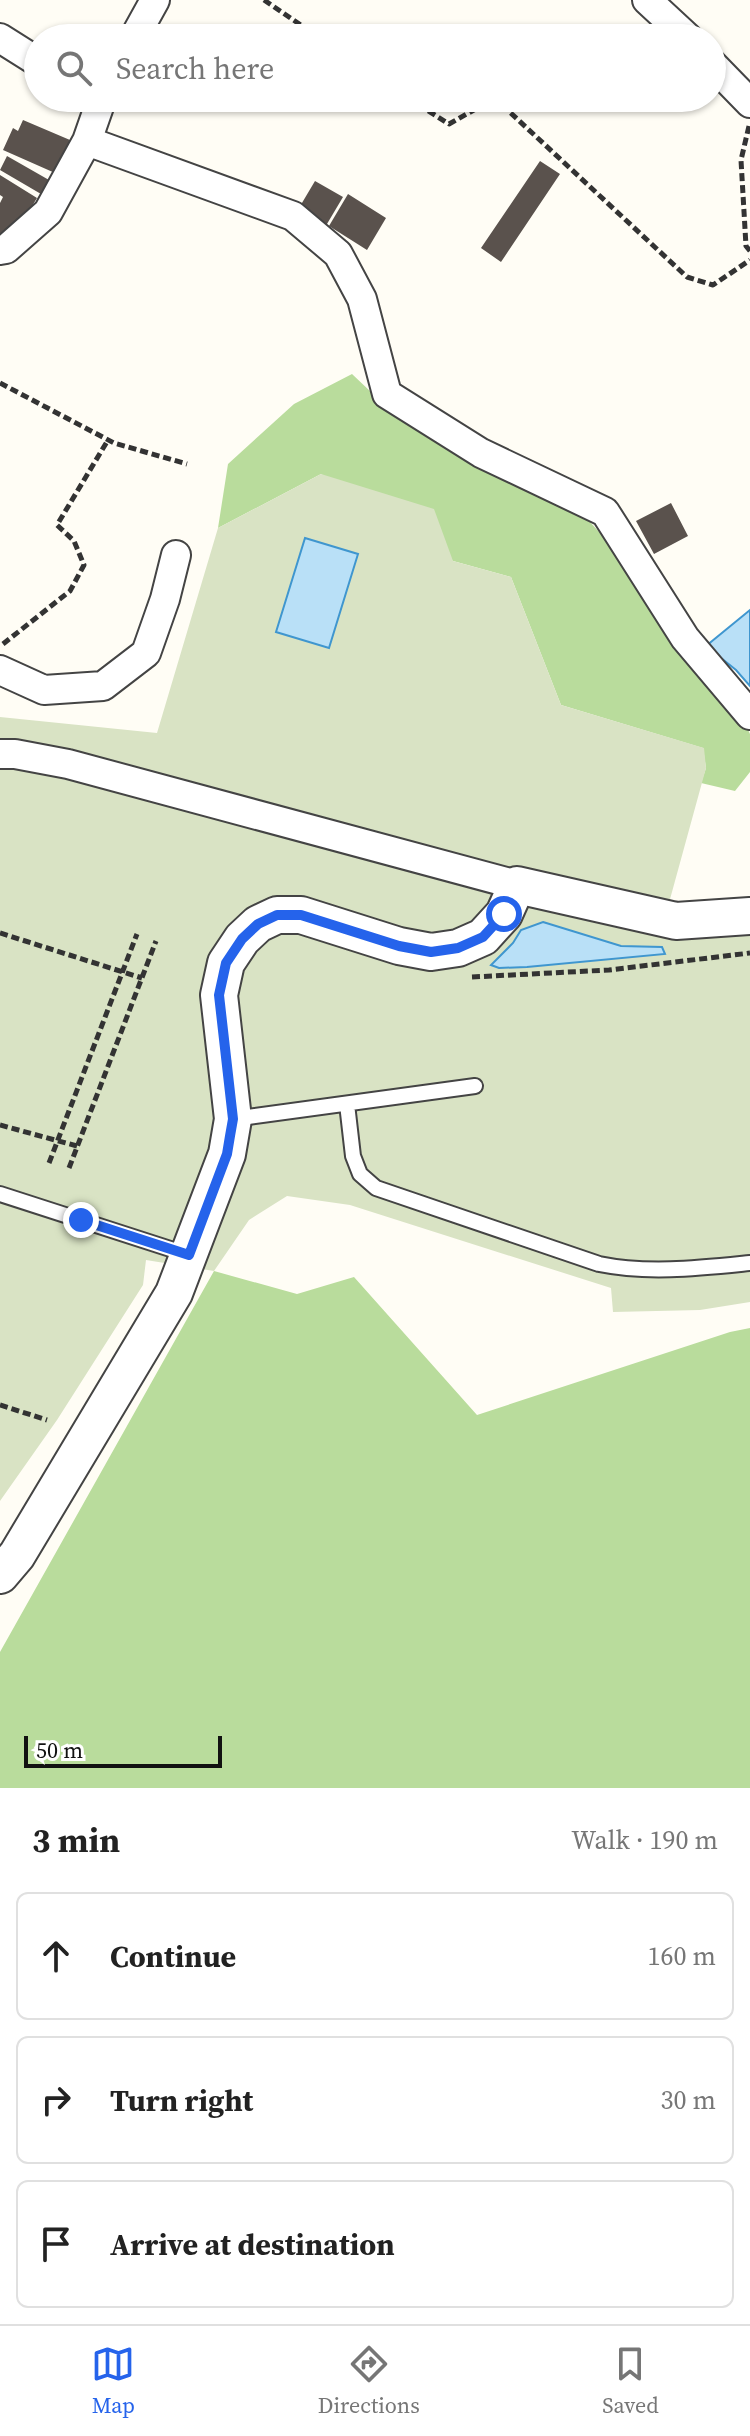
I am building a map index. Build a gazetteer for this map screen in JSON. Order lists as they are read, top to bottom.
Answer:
{
  "scale_bar": "50 m",
  "page": {
    "search": "Search here",
    "scale": "50 m",
    "heading": ["3 min", "Walk · 190 m"],
    "list": [
      ["Continue", "160 m"],
      ["Turn right", "30 m"],
      "Arrive at destination"
    ],
    "nav": ["Map", "Directions", "Saved"]
  }
}
